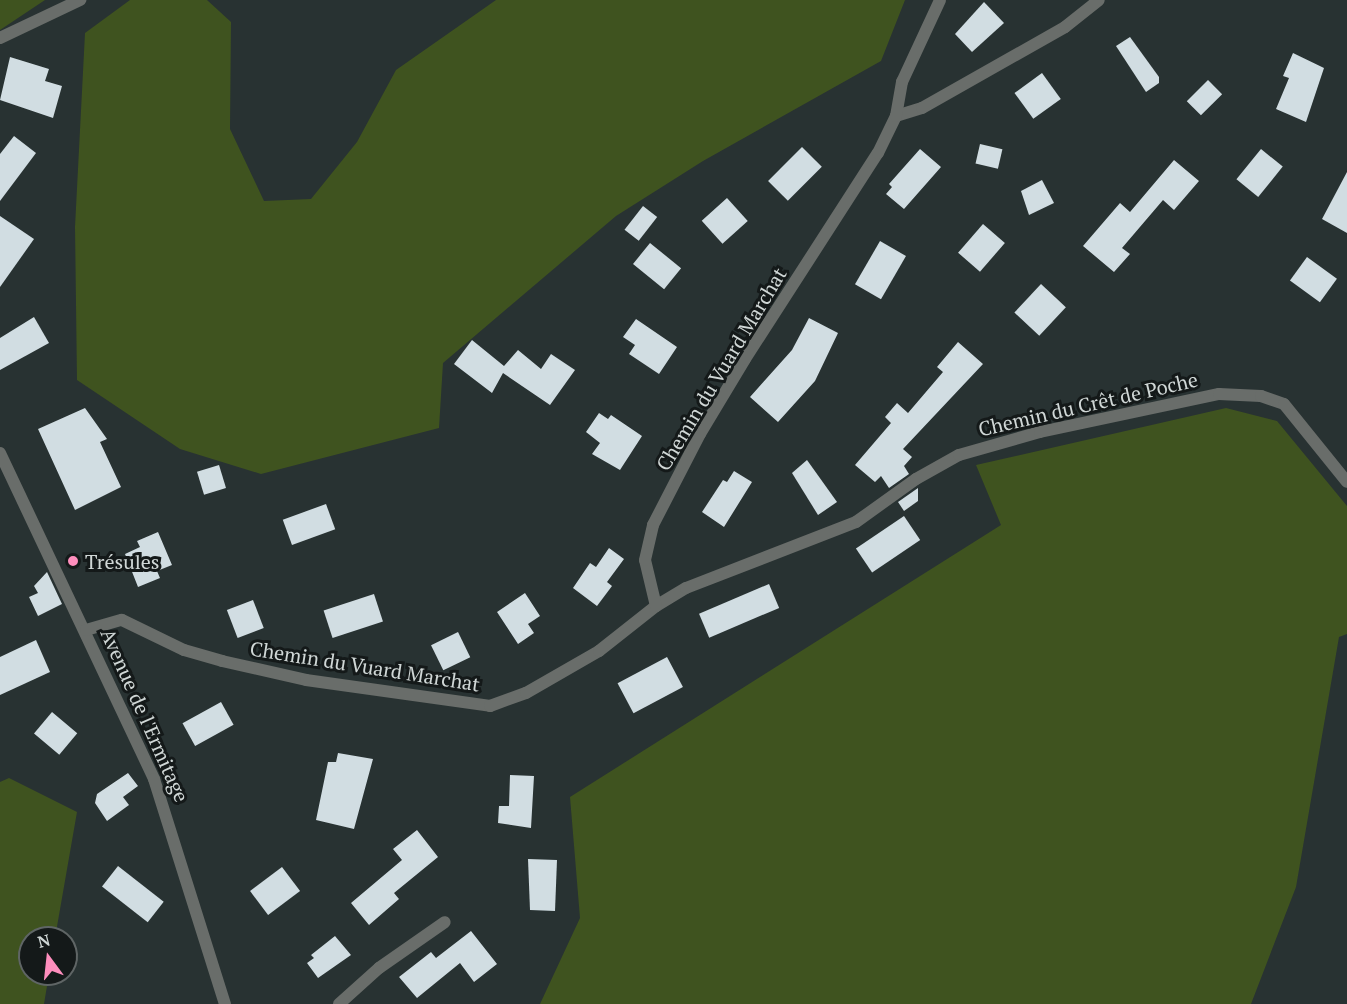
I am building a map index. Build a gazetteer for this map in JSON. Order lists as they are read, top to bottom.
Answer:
{
  "streets": {
    "street": ["Chemin du Vuard Marchat", "Chemin du Crêt de Poche", "Avenue de l'Ermitage"]
  },
  "crossings": [
    ["Chemin du Vuard Marchat", "Chemin du Crêt de Poche"],
    ["Chemin du Vuard Marchat", "Avenue de l'Ermitage"]
  ],
  "places": ["Trésules"],
  "north": "top"
}
